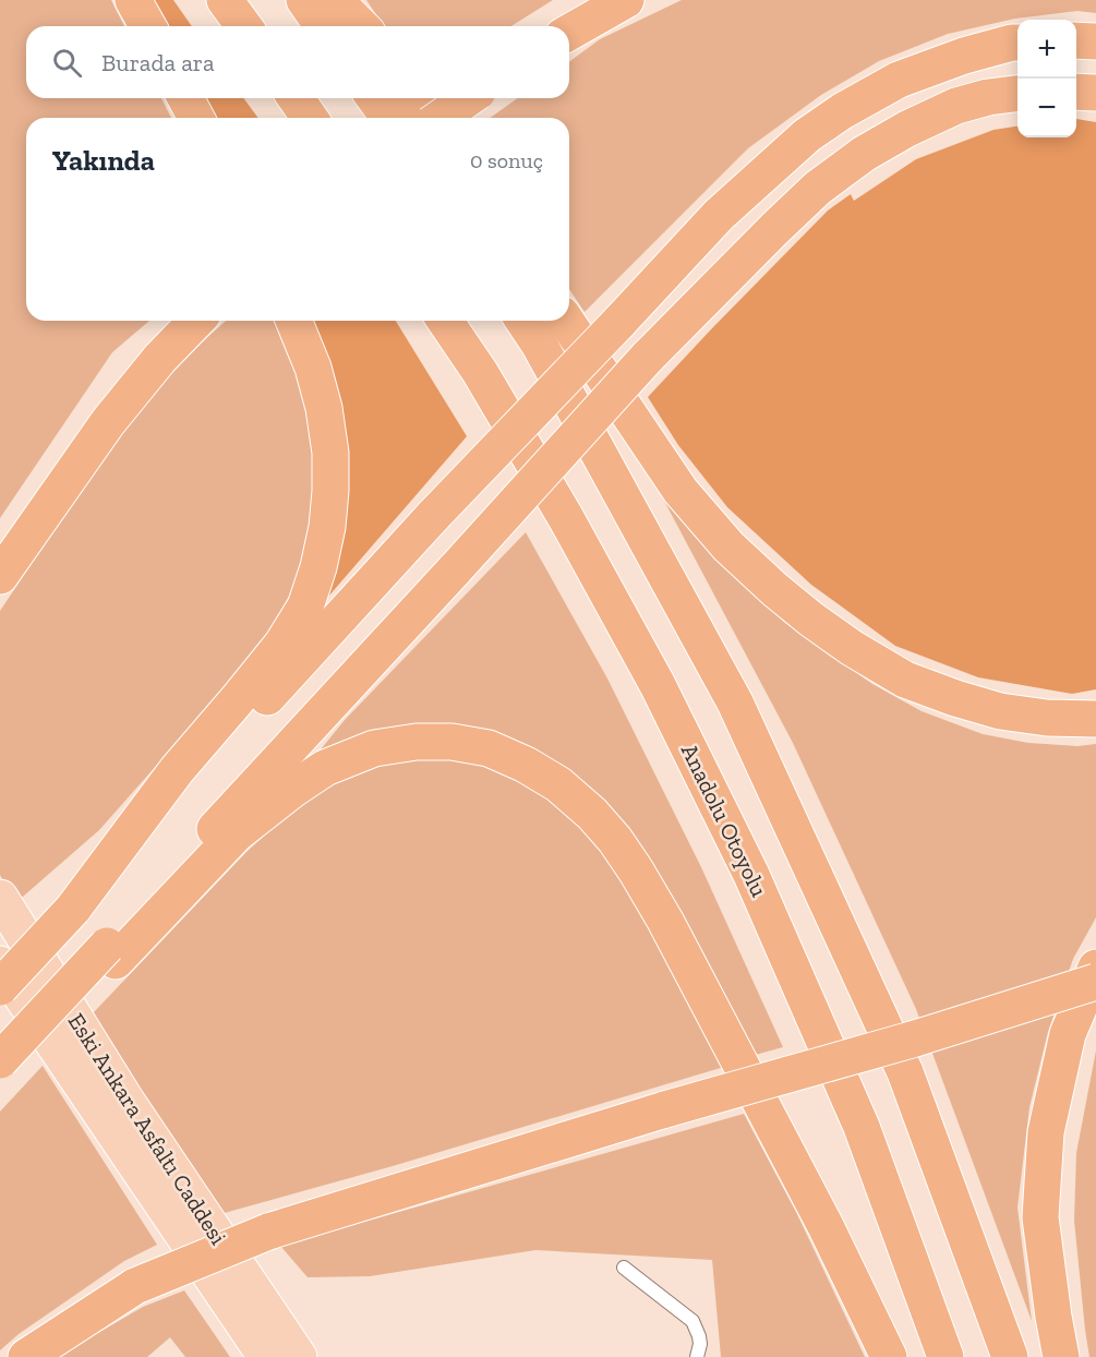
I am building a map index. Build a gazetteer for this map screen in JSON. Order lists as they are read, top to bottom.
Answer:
{
  "streets": {
    "highway": ["Anadolu Otoyolu"],
    "main road": ["Eski Ankara Asfaltı Caddesi"]
  },
  "page": {
    "map_buttons": ["+", "−"],
    "search": "Burada ara",
    "heading": ["Yakında", "0 sonuç"]
  }
}
